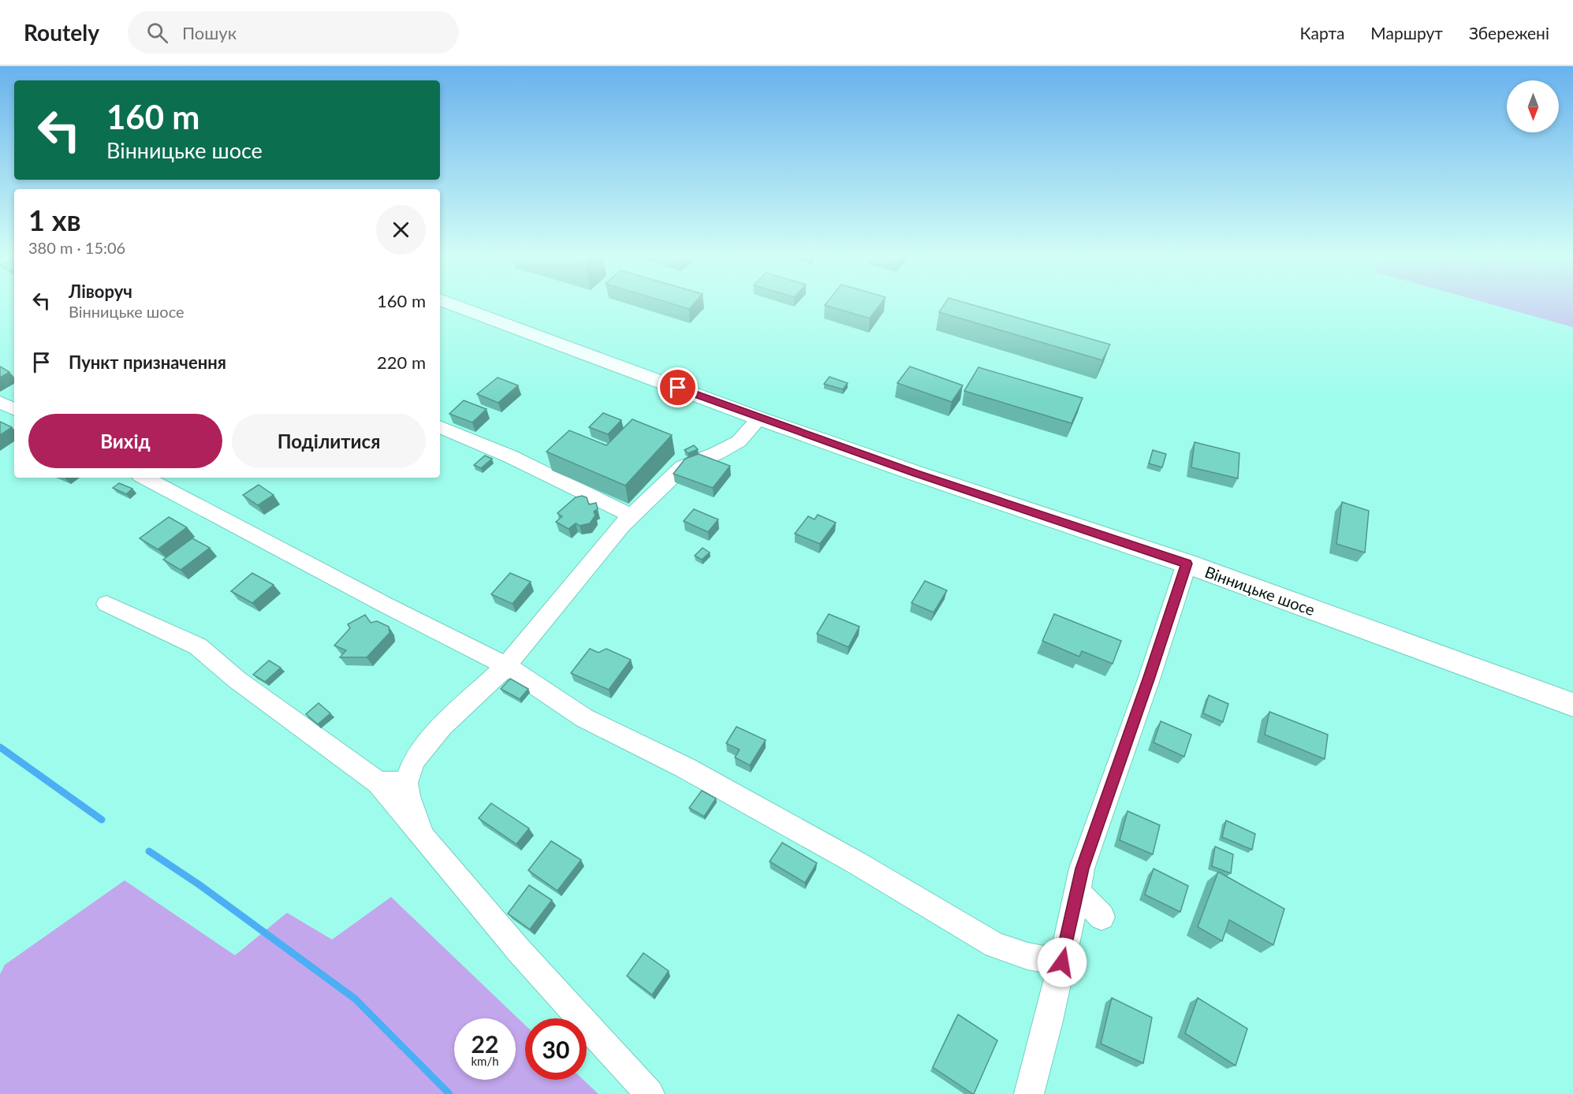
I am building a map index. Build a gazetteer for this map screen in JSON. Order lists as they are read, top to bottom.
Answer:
{
  "streets": {
    "main road": ["Вінницьке шосе"]
  },
  "north": "bottom",
  "page": {
    "header": "Routely",
    "search": "Пошук",
    "nav": ["Карта", "Маршрут", "Збережені"],
    "turn": ["160 m", "Вінницьке шосе"],
    "heading": ["1 хв", "380 m · 15:06"],
    "list": [
      {
        "name": "Ліворуч",
        "note": "Вінницьке шосе",
        "value": "160 m"
      },
      {
        "name": "Пункт призначення",
        "value": "220 m"
      }
    ],
    "buttons": ["Вихід", "Поділитися"],
    "speed": "22 km/h",
    "limit": "30"
  }
}
